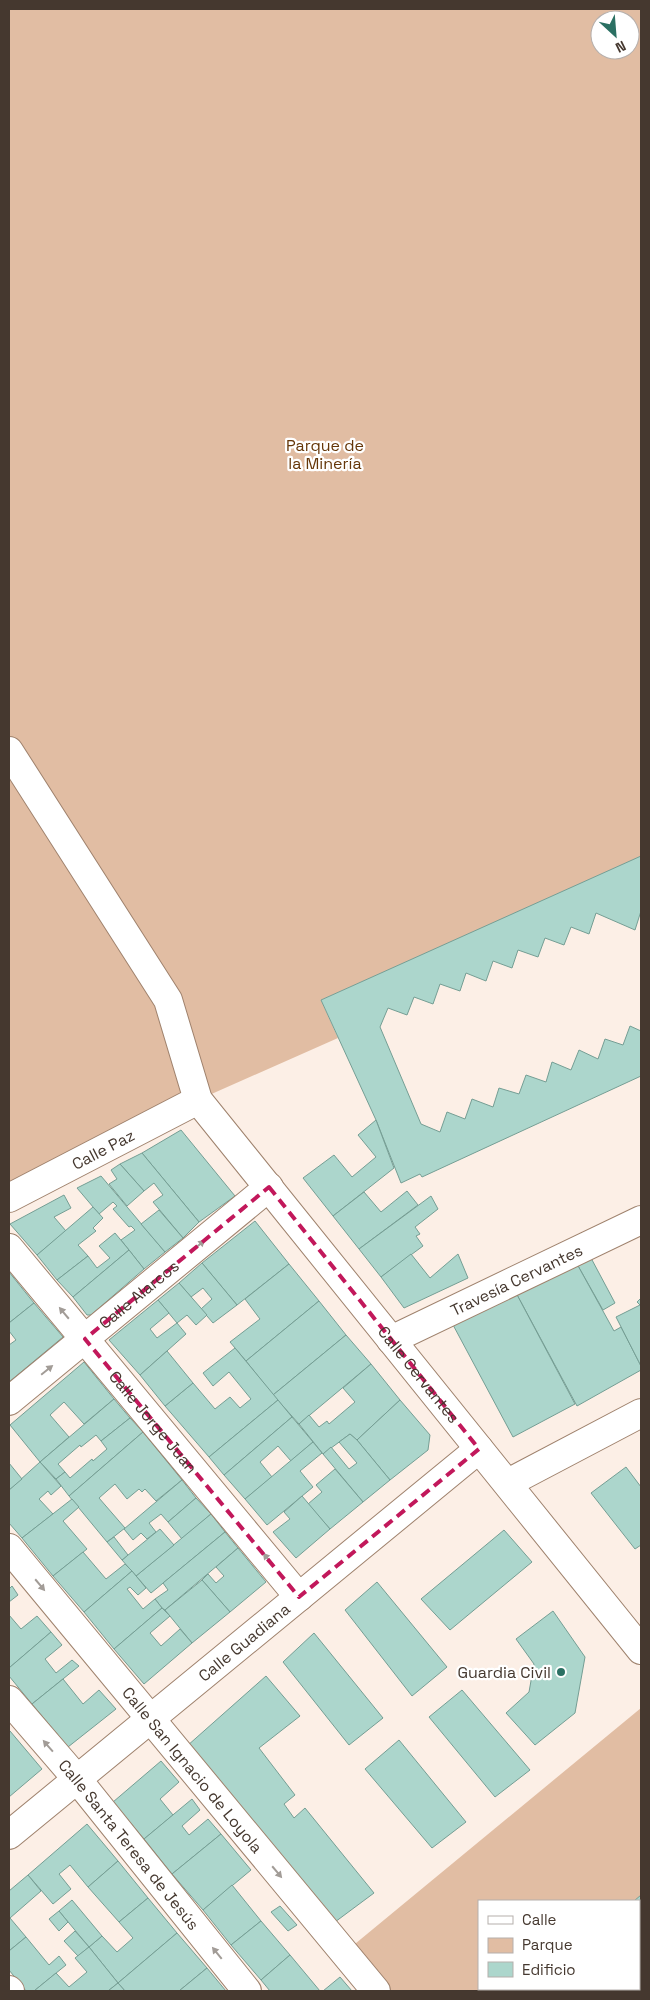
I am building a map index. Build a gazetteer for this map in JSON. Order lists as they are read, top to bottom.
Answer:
{
  "streets": {
    "street": [
      "Calle Paz",
      "Travesía Cervantes",
      "Calle Alarcos",
      "Calle Cervantes",
      "Calle Jorge Juan",
      "Calle Guadiana",
      "Calle San Ignacio de Loyola",
      "Calle Santa Teresa de Jesús"
    ]
  },
  "crossings": [
    ["Calle Paz", "Calle Cervantes"],
    ["Travesía Cervantes", "Calle Cervantes"],
    ["Calle Alarcos", "Calle Cervantes"],
    ["Calle Alarcos", "Calle Jorge Juan"],
    ["Calle Cervantes", "Calle Guadiana"],
    ["Calle Jorge Juan", "Calle Guadiana"],
    ["Calle Guadiana", "Calle San Ignacio de Loyola"],
    ["Calle Guadiana", "Calle Santa Teresa de Jesús"]
  ],
  "one_way": [
    "Calle Alarcos",
    "Calle Jorge Juan",
    "Calle San Ignacio de Loyola",
    "Calle Santa Teresa de Jesús"
  ],
  "parks": ["Parque de la Minería"],
  "places": ["Guardia Civil"],
  "legend": ["Calle", "Parque", "Edificio"],
  "north": "bottom right"
}
